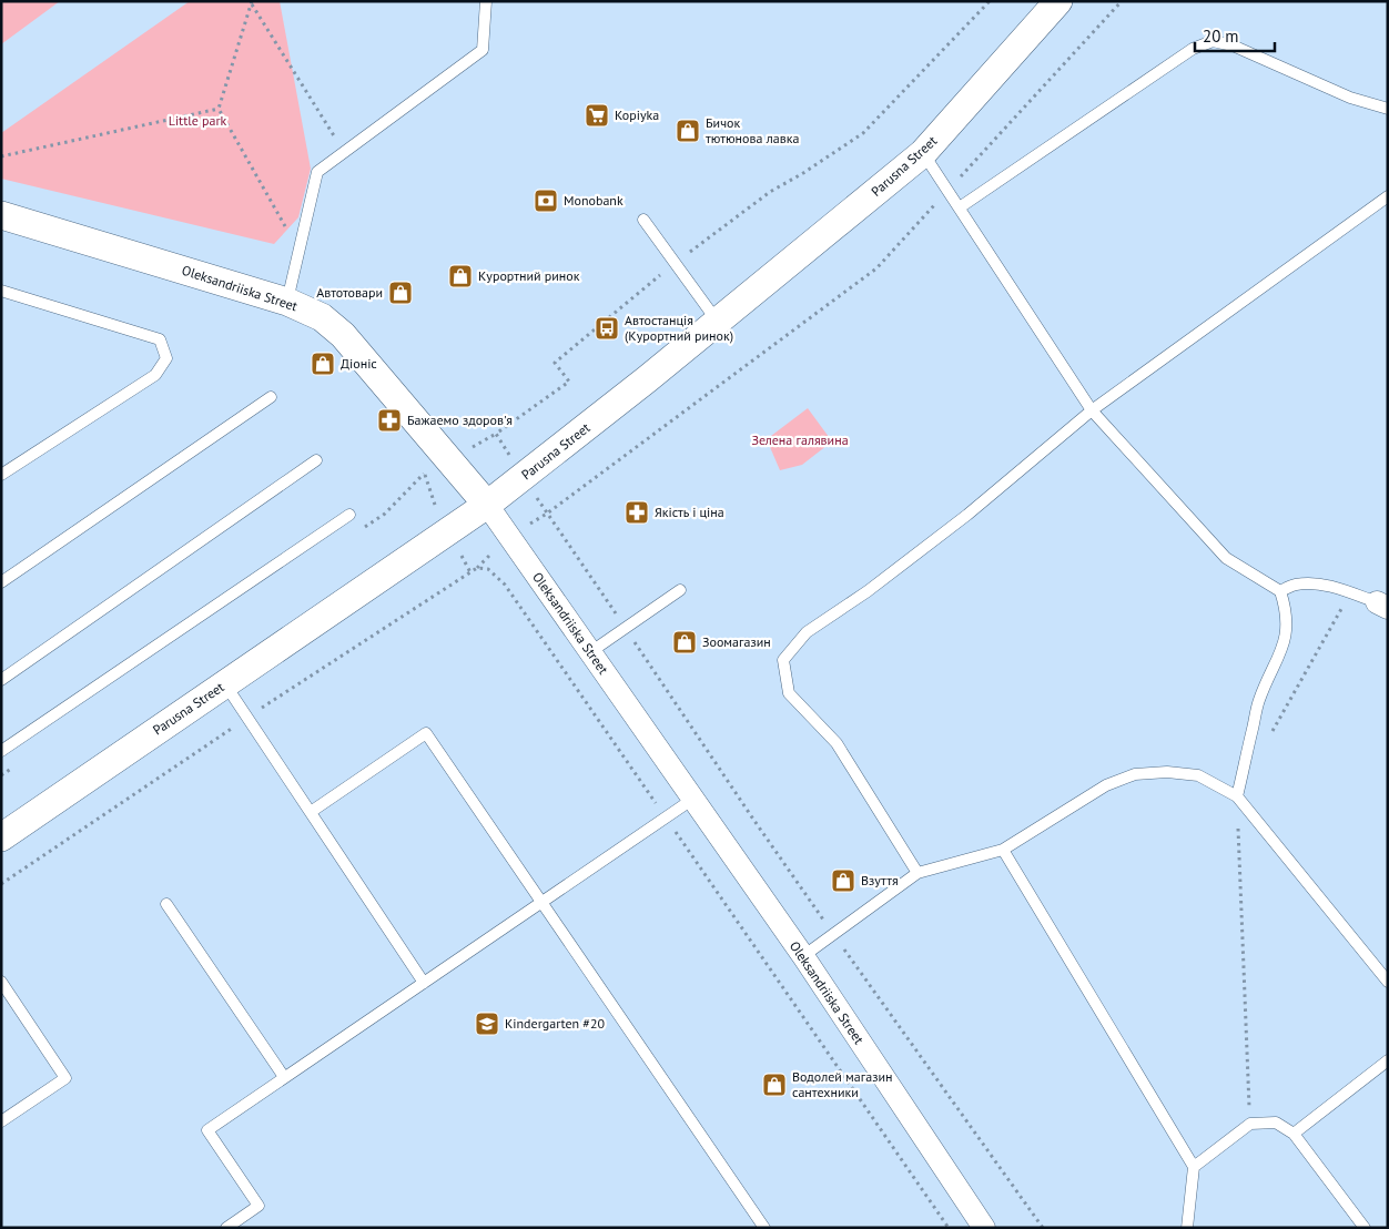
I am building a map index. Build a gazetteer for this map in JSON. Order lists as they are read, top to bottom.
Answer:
{
  "streets": {
    "street": ["Parusna Street", "Oleksandriiska Street"]
  },
  "crossings": [
    ["Parusna Street", "Oleksandriiska Street"]
  ],
  "parks": ["Little park", "Зелена галявина"],
  "places": {
    "supermarket": ["Kopiyka"],
    "shop": [
      "Бичок тютюнова лавка",
      "Курортний ринок",
      "Автотовари",
      "Діоніс",
      "Зоомагазин",
      "Взуття",
      "Водолей магазин сантехники"
    ],
    "bank": ["Monobank"],
    "bus stop": ["Автостанція (Курортний ринок)"],
    "pharmacy": ["Бажаемо здоров'я", "Якість і ціна"],
    "school or university": ["Kindergarten #20"]
  },
  "scale_bar": "20 m"
}
